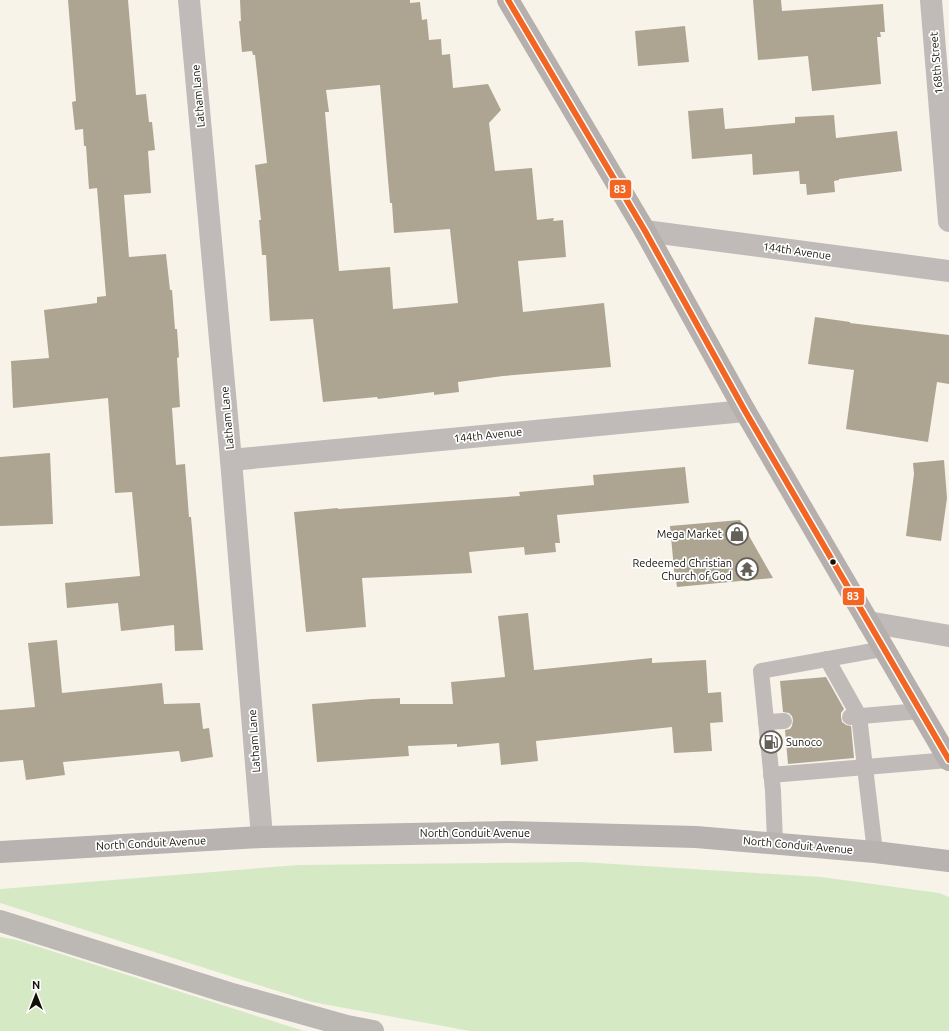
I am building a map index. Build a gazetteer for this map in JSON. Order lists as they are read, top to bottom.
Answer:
{
  "streets": {
    "main road": ["North Conduit Avenue"],
    "street": ["168th Street", "Latham Lane", "144th Avenue"]
  },
  "crossings": [
    ["Latham Lane", "144th Avenue"],
    ["Latham Lane", "North Conduit Avenue"]
  ],
  "places": {
    "shop": ["Mega Market"],
    "temple": ["Redeemed Christian Church of God"],
    "fuel station": ["Sunoco"]
  },
  "lines": ["transit line 83"],
  "north": "top"
}
